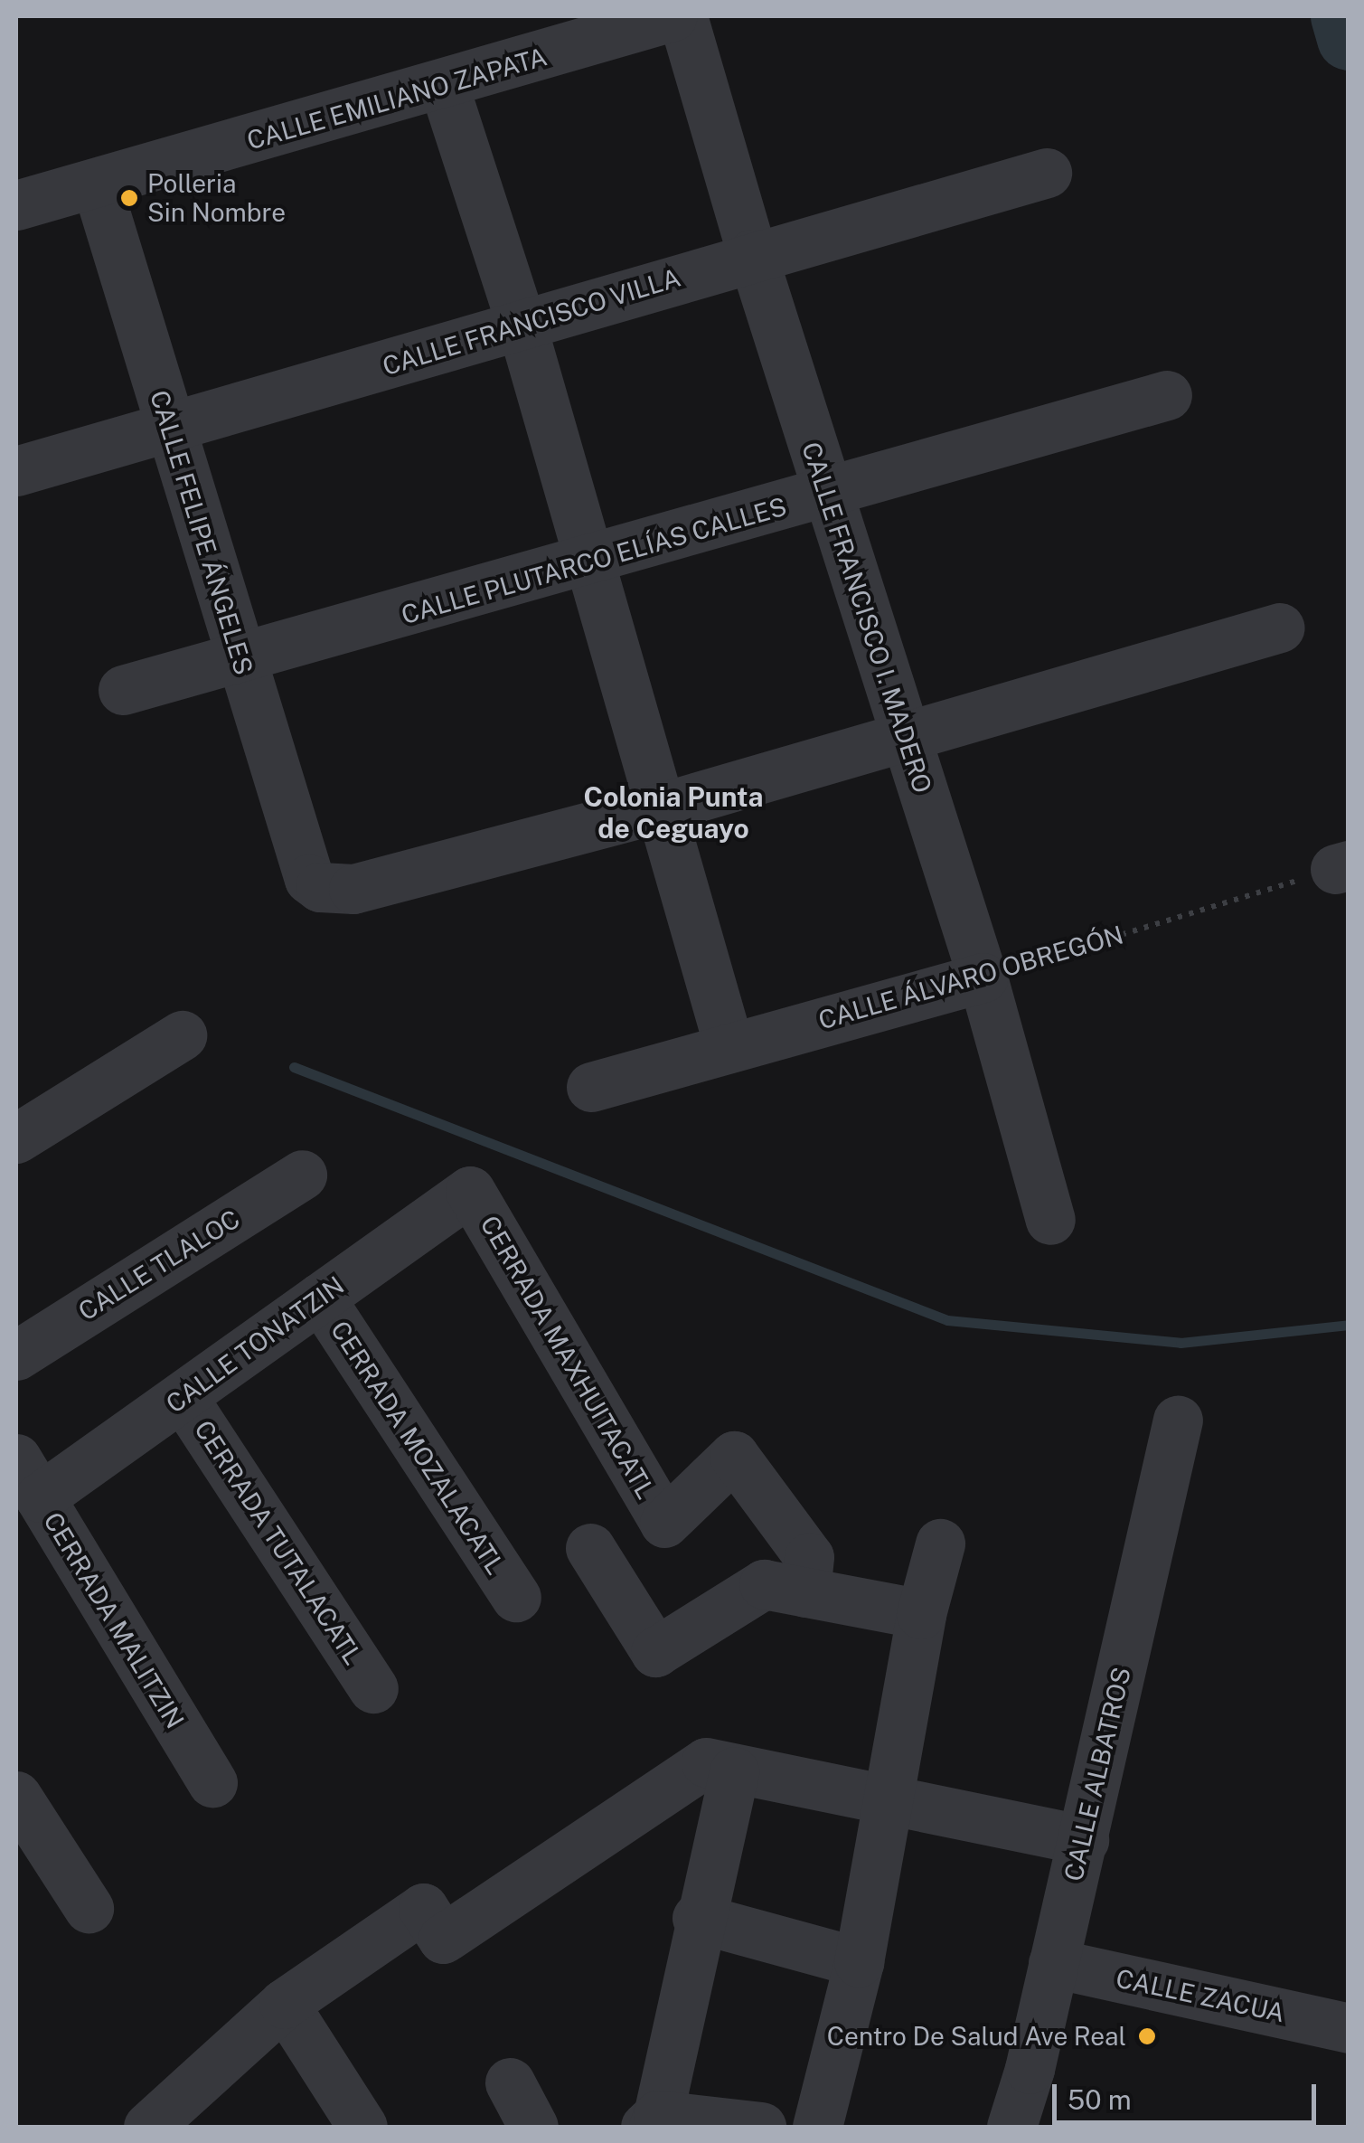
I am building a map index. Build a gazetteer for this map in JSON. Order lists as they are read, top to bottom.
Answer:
{
  "streets": {
    "street": [
      "CALLE EMILIANO ZAPATA",
      "CALLE FRANCISCO VILLA",
      "CALLE FELIPE ÁNGELES",
      "CALLE PLUTARCO ELÍAS CALLES",
      "CALLE FRANCISCO I. MADERO",
      "CALLE ÁLVARO OBREGÓN",
      "CALLE TLALOC",
      "CALLE TONATZIN",
      "CERRADA MAXHUITACATL",
      "CERRADA MOZALACATL",
      "CERRADA TUTALACATL",
      "CERRADA MALITZIN",
      "CALLE ALBATROS",
      "CALLE ZACUA"
    ]
  },
  "crossings": [
    ["CALLE EMILIANO ZAPATA", "CALLE FELIPE ÁNGELES"],
    ["CALLE FRANCISCO VILLA", "CALLE FELIPE ÁNGELES"],
    ["CALLE FRANCISCO VILLA", "CALLE FRANCISCO I. MADERO"],
    ["CALLE FELIPE ÁNGELES", "CALLE PLUTARCO ELÍAS CALLES"],
    ["CALLE PLUTARCO ELÍAS CALLES", "CALLE FRANCISCO I. MADERO"],
    ["CALLE FRANCISCO I. MADERO", "CALLE ÁLVARO OBREGÓN"],
    ["CALLE TONATZIN", "CERRADA MAXHUITACATL"],
    ["CALLE TONATZIN", "CERRADA MOZALACATL"],
    ["CALLE TONATZIN", "CERRADA TUTALACATL"],
    ["CALLE TONATZIN", "CERRADA MALITZIN"],
    ["CALLE ALBATROS", "CALLE ZACUA"]
  ],
  "districts": ["Colonia Punta de Ceguayo"],
  "places": ["Polleria Sin Nombre", "Centro De Salud Ave Real"],
  "scale_bar": "50 m"
}
